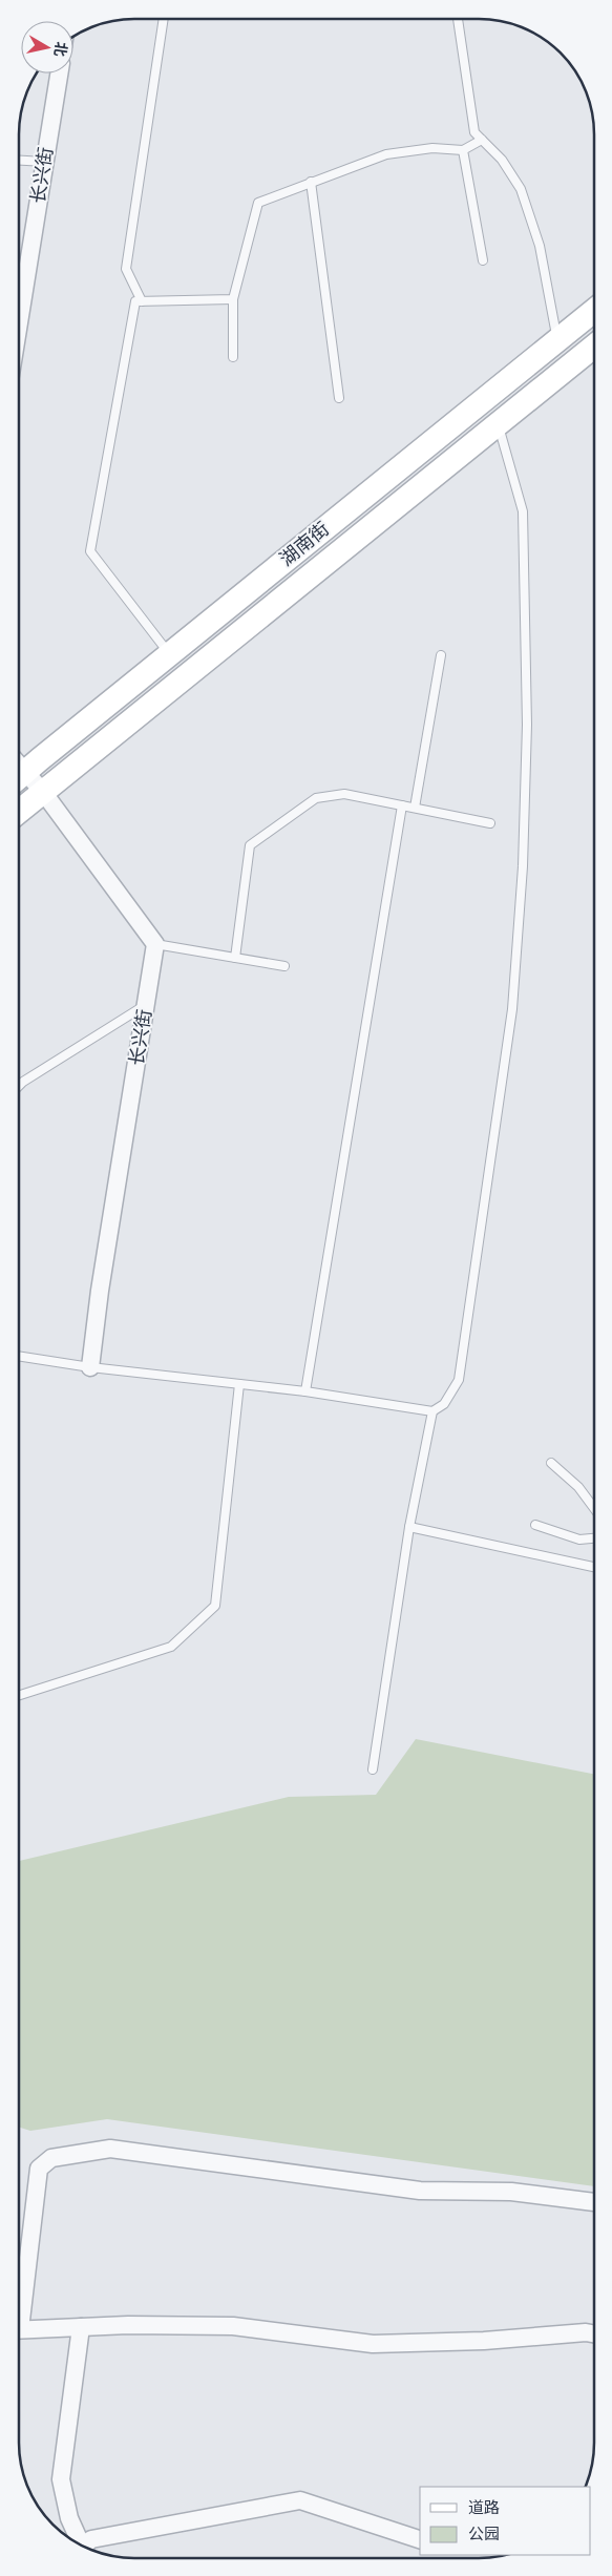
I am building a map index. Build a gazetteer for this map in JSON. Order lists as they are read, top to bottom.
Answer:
{
  "streets": {
    "main road": ["湖南街"],
    "street": ["长兴街"]
  },
  "legend": ["道路", "公园"],
  "north": "right"
}
